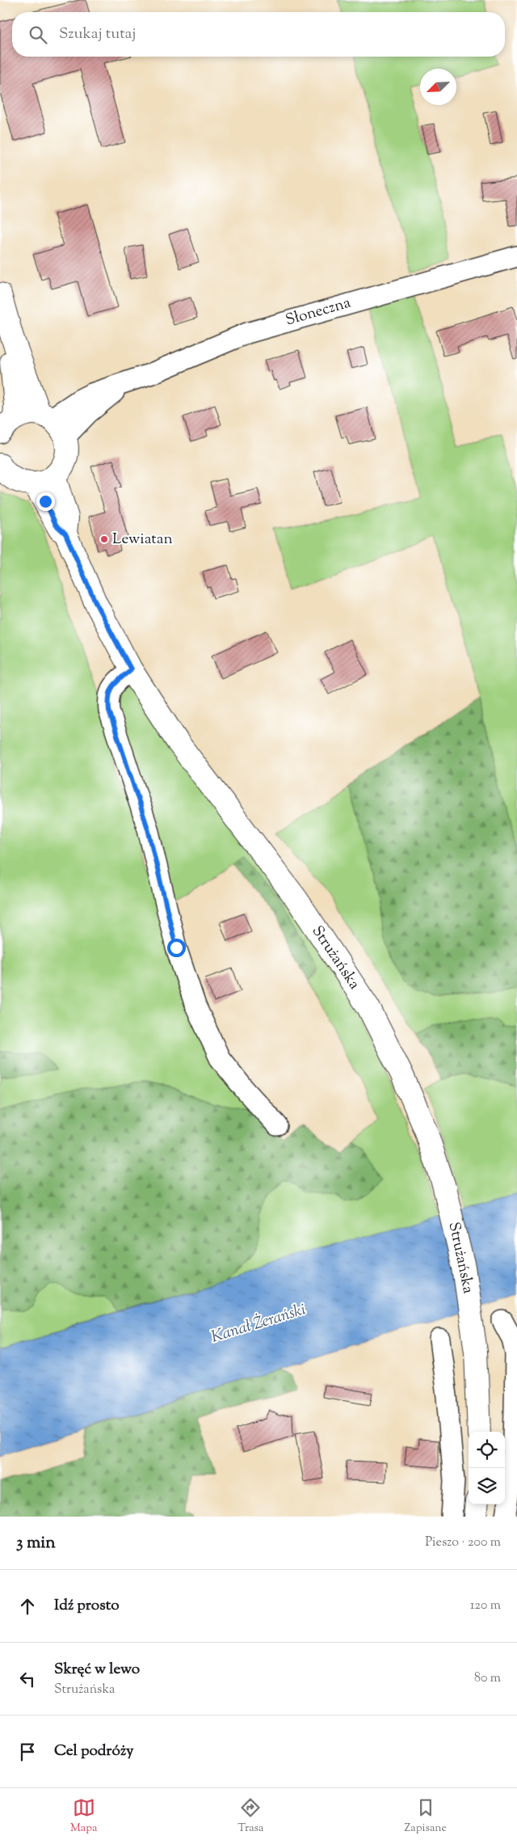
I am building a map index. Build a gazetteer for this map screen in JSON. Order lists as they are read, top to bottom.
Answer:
{
  "streets": {
    "main road": ["Strużańska"],
    "street": ["Słoneczna"]
  },
  "water": ["Kanał Żerański"],
  "places": ["Lewiatan"],
  "north": "bottom left",
  "page": {
    "search": "Szukaj tutaj",
    "heading": ["3 min", "Pieszo · 200 m"],
    "list": [
      ["Idź prosto", "120 m"],
      ["Skręć w lewo", "Strużańska", "80 m"],
      "Cel podróży"
    ],
    "nav": ["Mapa", "Trasa", "Zapisane"]
  }
}
